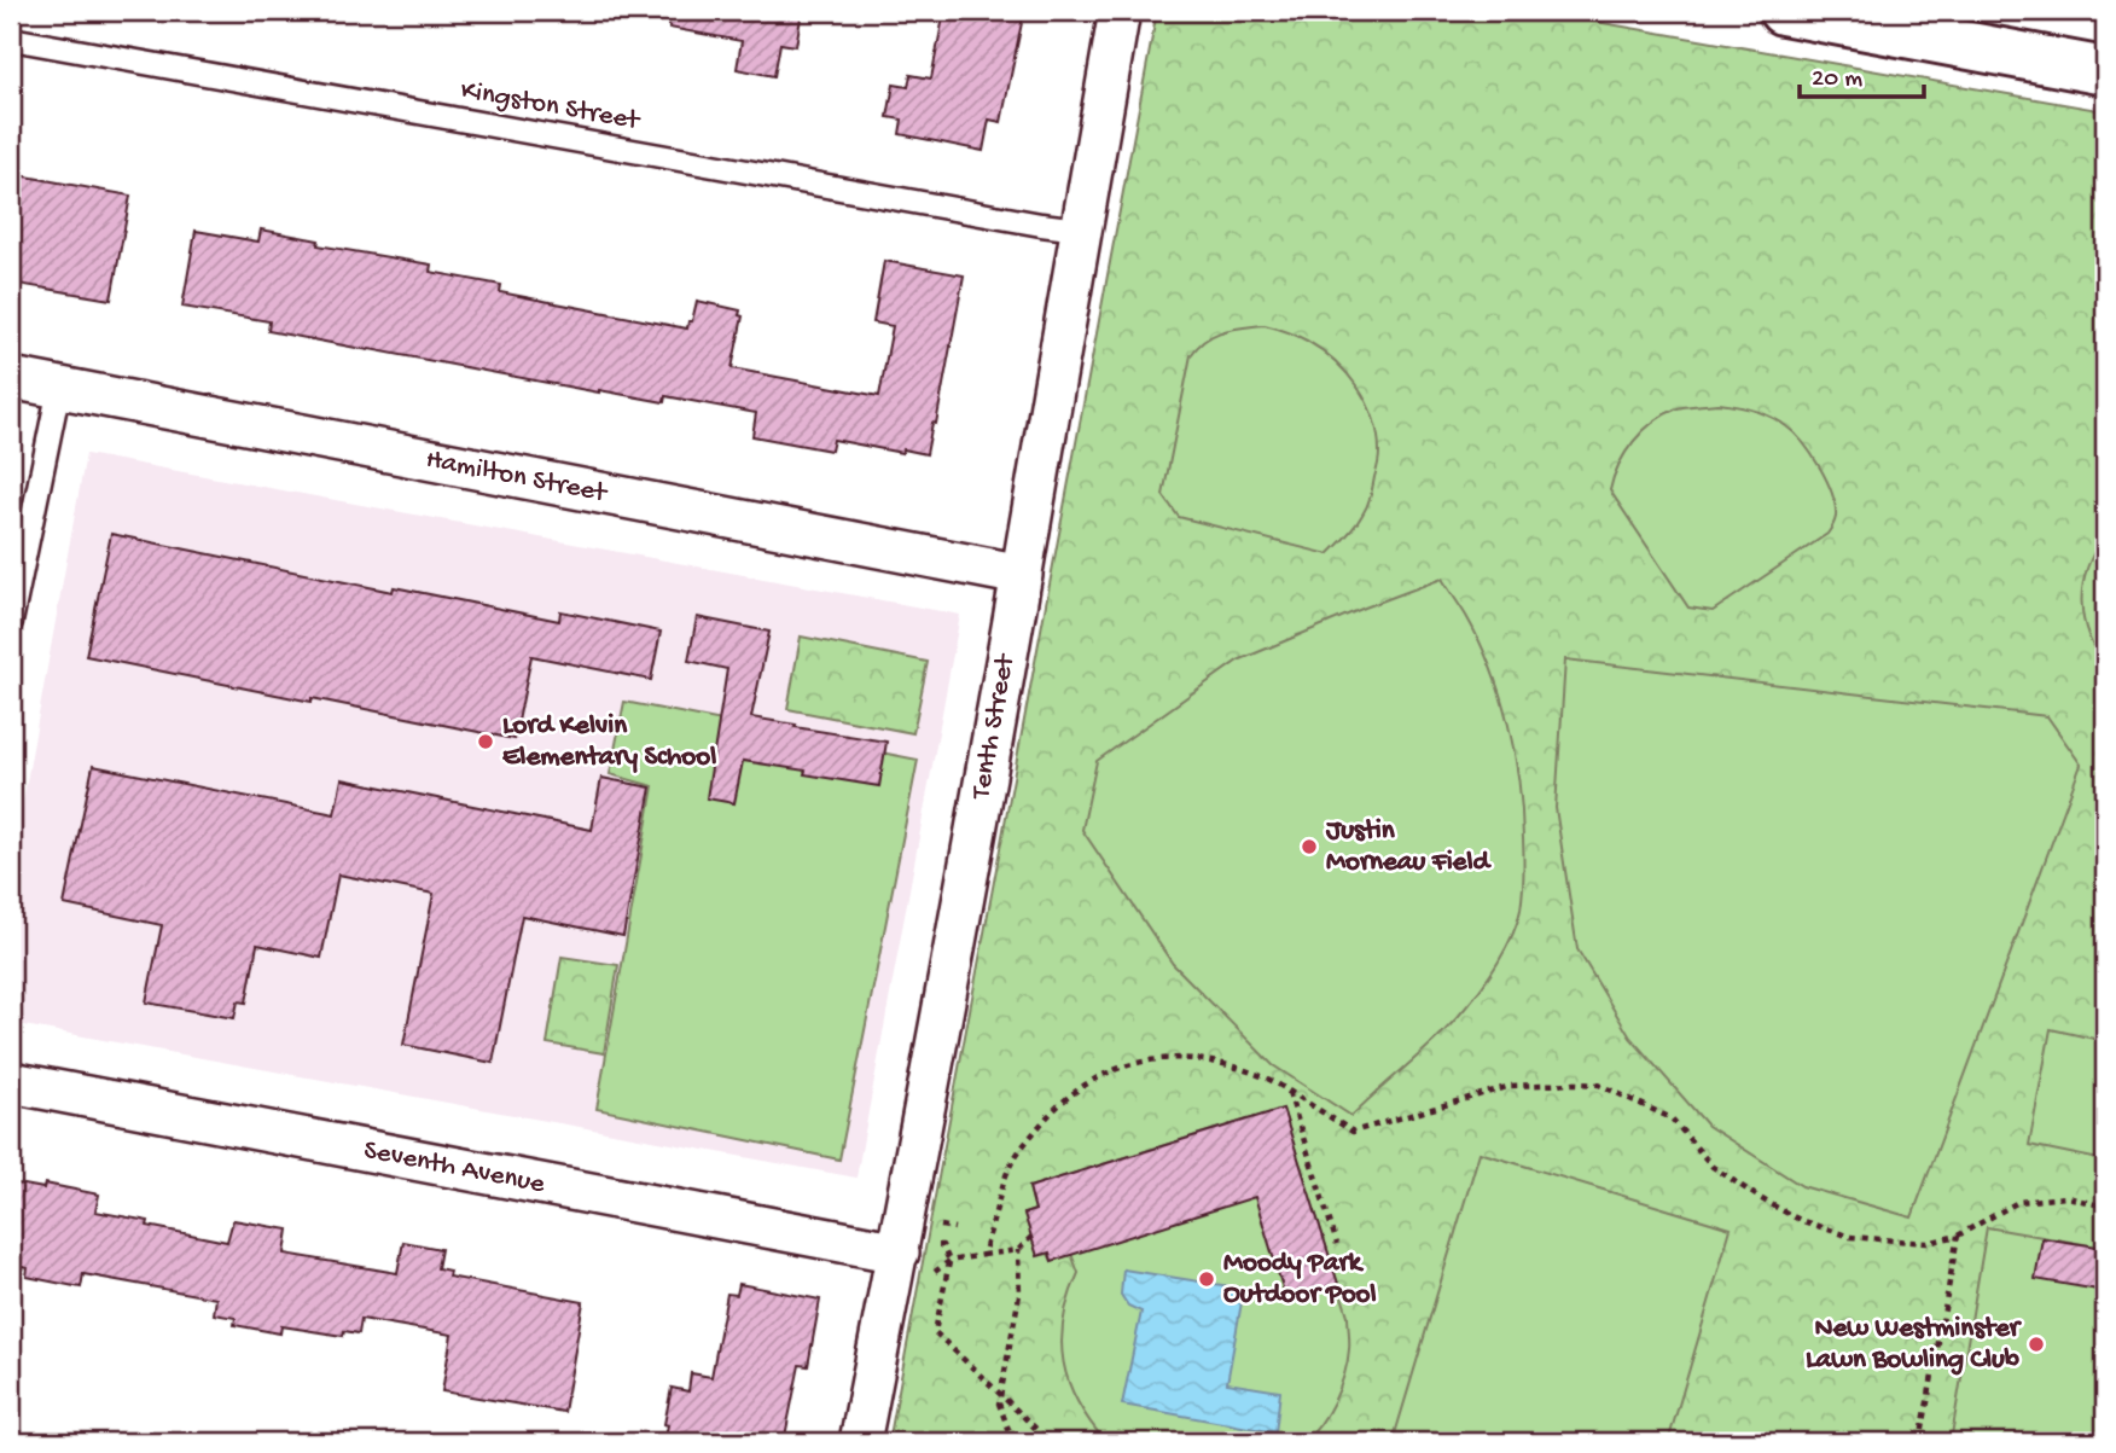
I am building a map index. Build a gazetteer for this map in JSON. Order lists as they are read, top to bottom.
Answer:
{
  "streets": {
    "street": ["Hamilton Street", "Tenth Street", "Seventh Avenue"],
    "lane": ["Kingston Street"]
  },
  "crossings": [
    ["Kingston Street", "Tenth Street"],
    ["Hamilton Street", "Tenth Street"],
    ["Tenth Street", "Seventh Avenue"]
  ],
  "places": [
    "Lord Kelvin Elementary School",
    "Justin Morneau Field",
    "Moody Park Outdoor Pool",
    "New Westminster Lawn Bowling Club"
  ],
  "scale_bar": "20 m"
}
